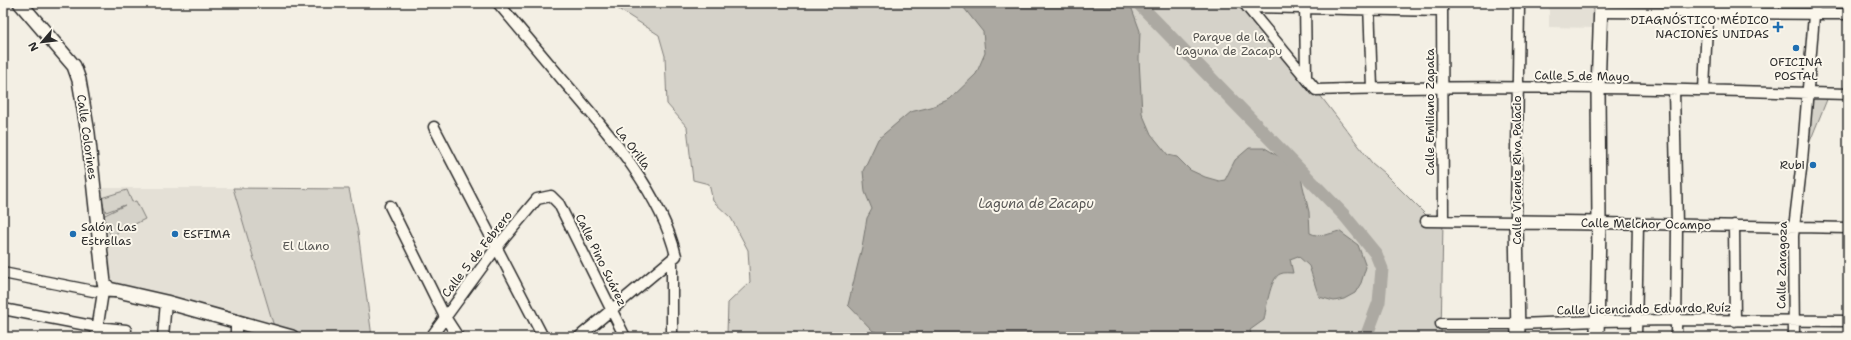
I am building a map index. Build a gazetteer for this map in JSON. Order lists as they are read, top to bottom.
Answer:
{
  "streets": {
    "main road": ["Calle Colorines", "Calle Vicente Riva Palacio", "Calle Melchor Ocampo"],
    "street": [
      "Calle 5 de Mayo",
      "Calle Emiliano Zapata",
      "La Orilla",
      "Calle 5 de Febrero",
      "Calle Pino Suárez",
      "Calle Zaragoza",
      "Calle Licenciado Eduardo Ruíz"
    ]
  },
  "crossings": [
    ["Calle 5 de Mayo", "Calle Emiliano Zapata"],
    ["Calle 5 de Mayo", "Calle Vicente Riva Palacio"],
    ["Calle 5 de Mayo", "Calle Zaragoza"],
    ["Calle Emiliano Zapata", "Calle Melchor Ocampo"],
    ["Calle Vicente Riva Palacio", "Calle Melchor Ocampo"],
    ["Calle Vicente Riva Palacio", "Calle Licenciado Eduardo Ruíz"],
    ["Calle Melchor Ocampo", "Calle Zaragoza"],
    ["Calle 5 de Febrero", "Calle Pino Suárez"],
    ["Calle Zaragoza", "Calle Licenciado Eduardo Ruíz"]
  ],
  "water": ["Laguna de Zacapu"],
  "parks": ["Parque de la Laguna de Zacapu", "El Llano"],
  "places": {
    "health": ["DIAGNÓSTICO MÉDICO NACIONES UNIDAS"],
    "other": [
      "OFICINA POSTAL",
      "Rubi",
      "Salón Las Estrellas",
      "ESFIMA"
    ]
  },
  "north": "bottom left"
}
